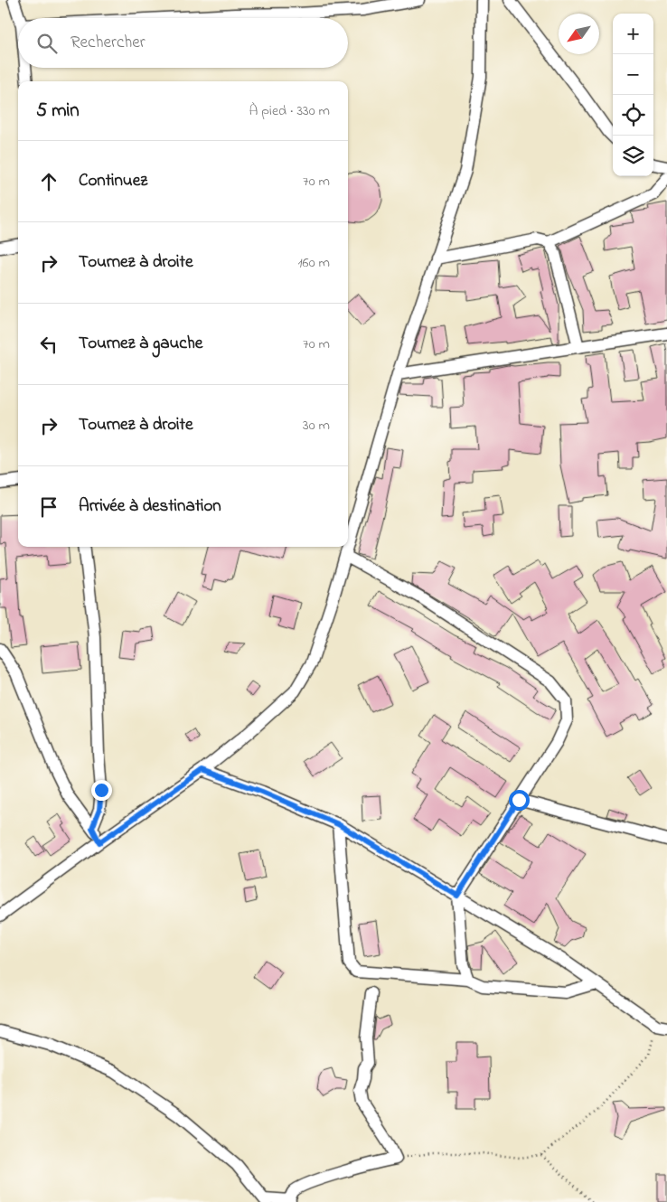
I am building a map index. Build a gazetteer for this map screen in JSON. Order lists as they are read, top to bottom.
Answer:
{
  "north": "bottom left",
  "page": {
    "map_buttons": ["+", "−"],
    "search": "Rechercher",
    "heading": ["5 min", "À pied · 330 m"],
    "list": [
      ["Continuez", "70 m"],
      ["Tournez à droite", "160 m"],
      ["Tournez à gauche", "70 m"],
      ["Tournez à droite", "30 m"],
      "Arrivée à destination"
    ]
  }
}
